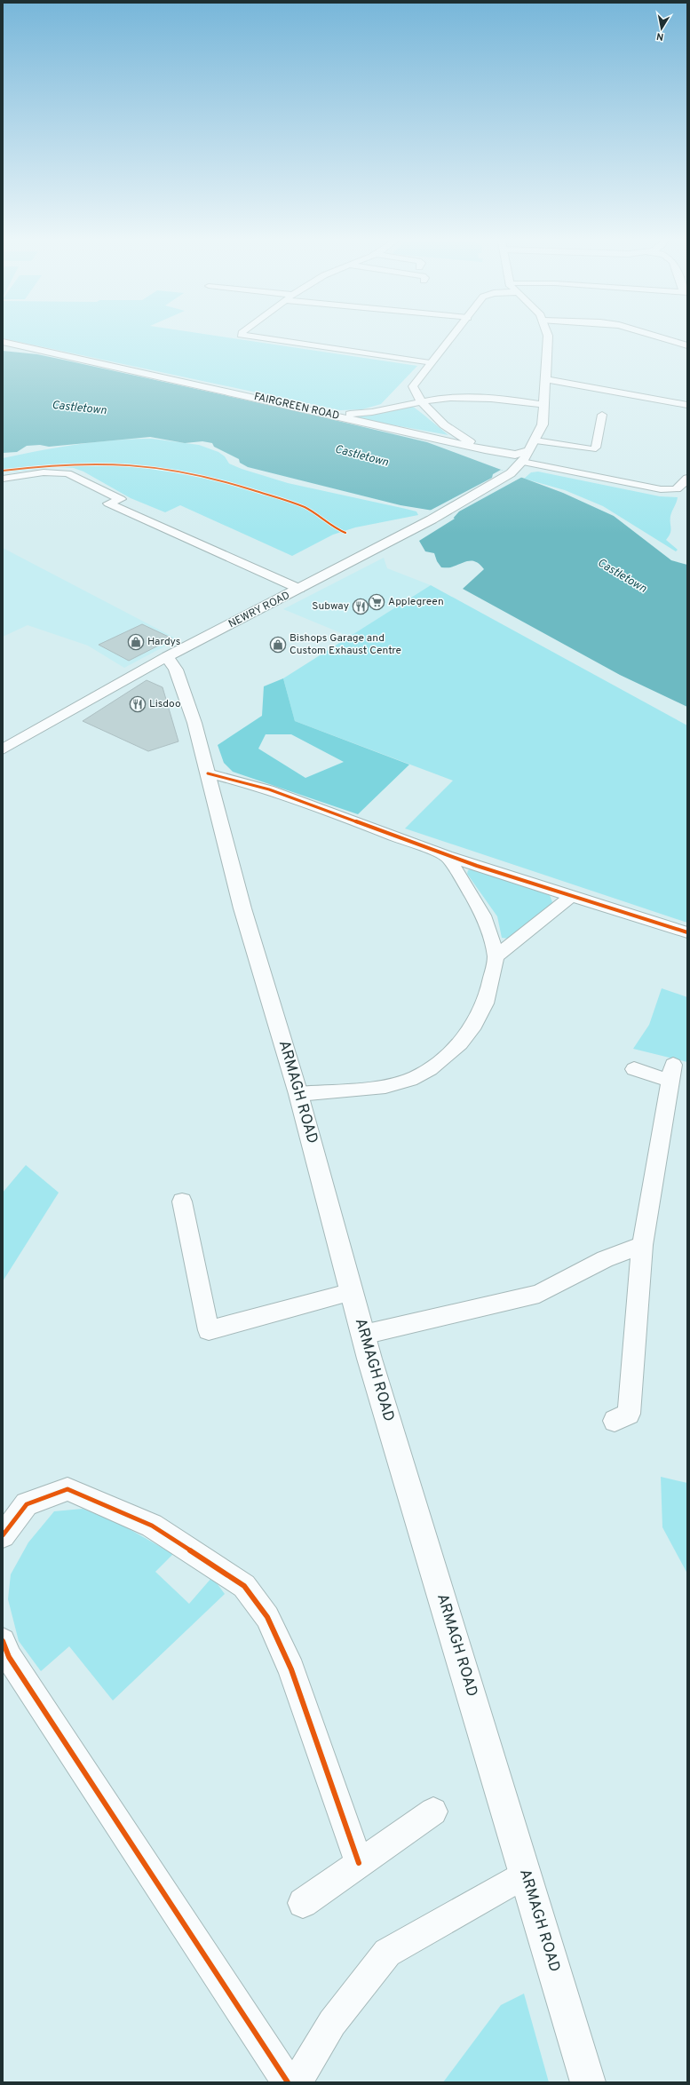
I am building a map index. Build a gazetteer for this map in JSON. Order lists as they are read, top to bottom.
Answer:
{
  "streets": {
    "main road": ["FAIRGREEN ROAD", "NEWRY ROAD", "ARMAGH ROAD"]
  },
  "crossings": [
    ["NEWRY ROAD", "ARMAGH ROAD"]
  ],
  "water": ["Castletown"],
  "places": {
    "supermarket": ["Applegreen"],
    "restaurant": ["Subway", "Lisdoo"],
    "shop": ["Hardys", "Bishops Garage and Custom Exhaust Centre"]
  },
  "north": "bottom"
}
